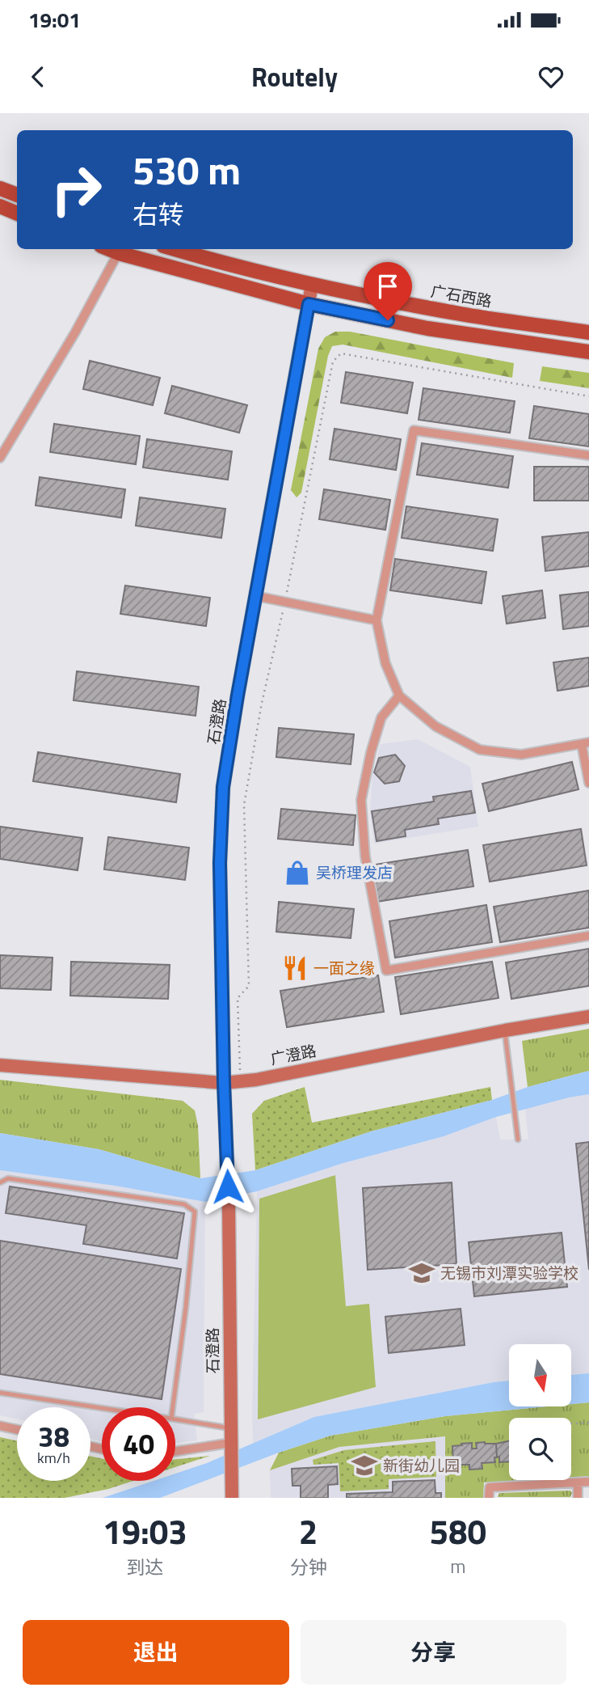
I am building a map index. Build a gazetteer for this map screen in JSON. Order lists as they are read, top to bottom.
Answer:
{
  "streets": {
    "main road": ["广石西路"],
    "street": ["石澄路", "广澄路"]
  },
  "crossings": [
    ["广石西路", "石澄路"],
    ["石澄路", "广澄路"]
  ],
  "places": {
    "shop": ["吴桥理发店"],
    "restaurant": ["一面之缘"],
    "school or university": ["无锡市刘潭实验学校", "新街幼儿园"]
  },
  "north": "bottom",
  "page": {
    "status": "19:01",
    "header": "Routely",
    "turn": ["530 m", "右转"],
    "speed": "38 km/h",
    "limit": "40",
    "eta": [
      "19:03",
      "到达",
      "2",
      "分钟",
      "580",
      "m"
    ],
    "buttons": ["退出", "分享"]
  }
}
